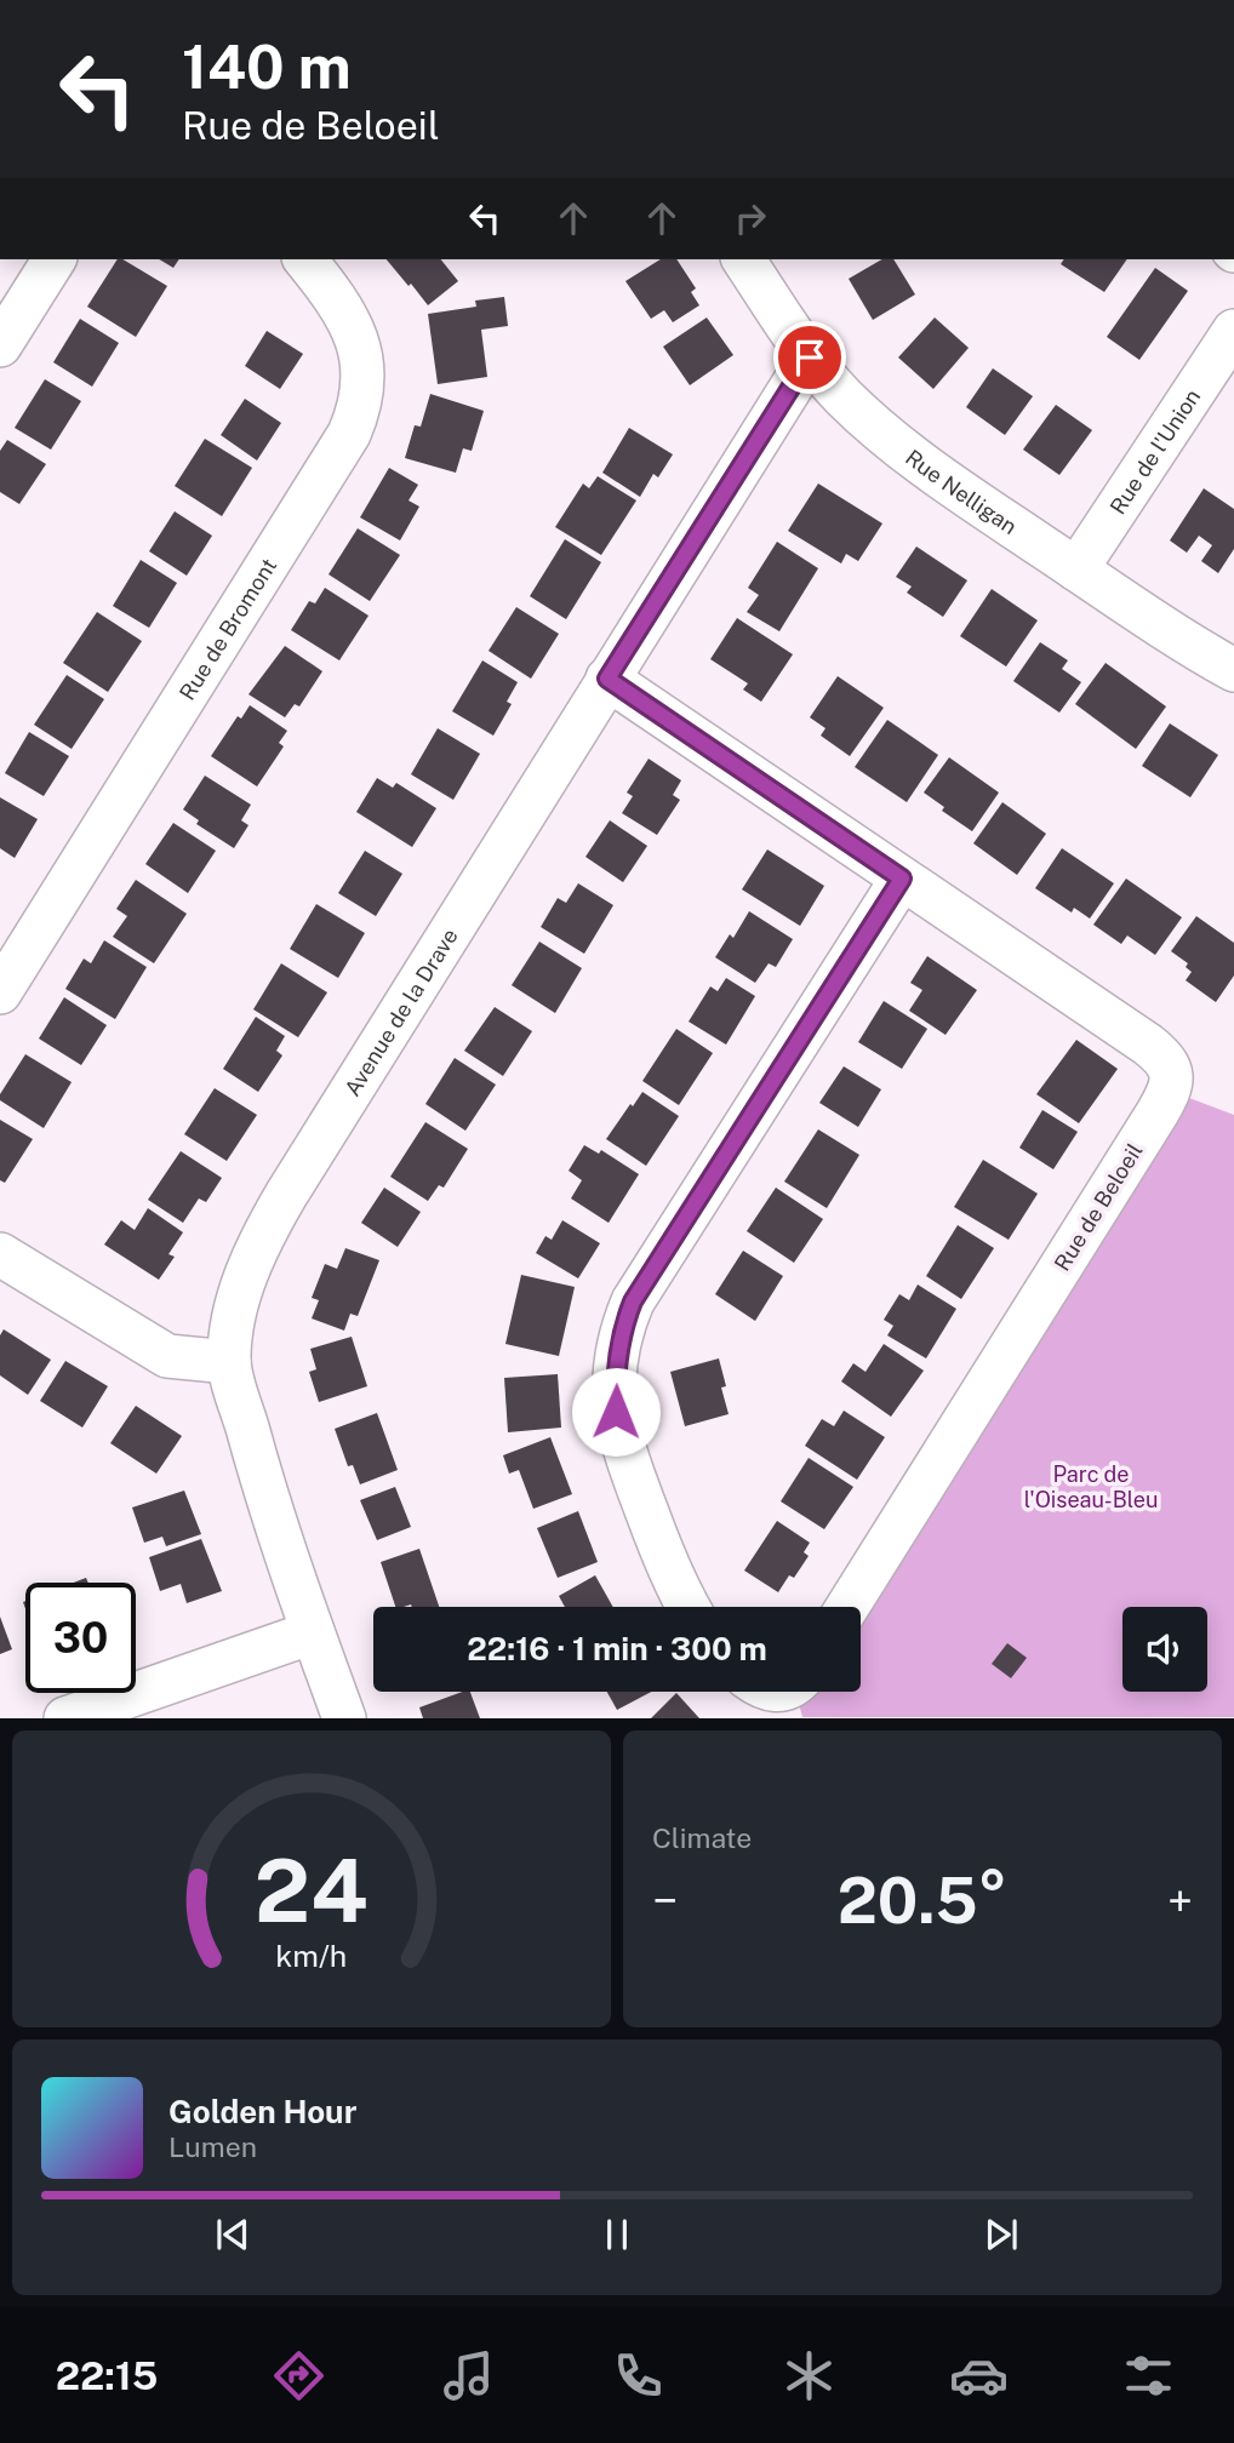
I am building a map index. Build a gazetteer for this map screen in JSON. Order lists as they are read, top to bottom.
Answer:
{
  "streets": {
    "street": [
      "Rue de l'Union",
      "Rue Nelligan",
      "Rue de Bromont",
      "Avenue de la Drave",
      "Rue de Beloeil"
    ]
  },
  "crossings": [
    ["Rue de l'Union", "Rue Nelligan"],
    ["Rue Nelligan", "Avenue de la Drave"],
    ["Avenue de la Drave", "Rue de Beloeil"]
  ],
  "parks": ["Parc de l'Oiseau-Bleu"],
  "page": {
    "turn": ["140 m", "Rue de Beloeil"],
    "limit": "30",
    "trip": "22:16 · 1 min · 300 m",
    "tile": "Climate",
    "heat": ["−", "20.5°", "+"],
    "song": ["Golden Hour", "Lumen"],
    "tabs": "22:15",
    "gauge": ["24", "km/h"]
  }
}
